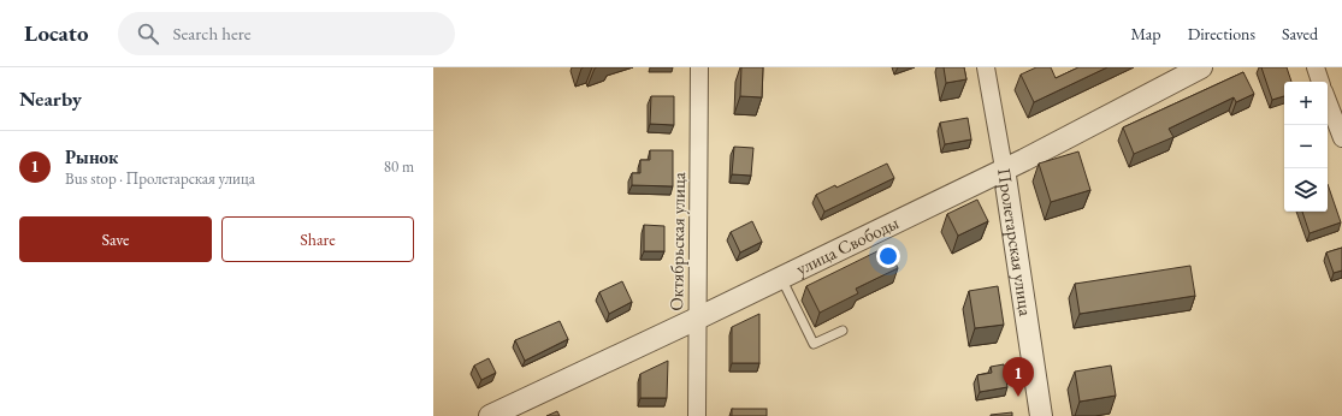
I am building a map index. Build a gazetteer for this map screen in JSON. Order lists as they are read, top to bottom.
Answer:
{
  "streets": {
    "street": ["Октябрьская улица", "Пролетарская улица", "улица Свободы"]
  },
  "crossings": [
    ["Октябрьская улица", "улица Свободы"],
    ["Пролетарская улица", "улица Свободы"]
  ],
  "page": {
    "header": "Locato",
    "search": "Search here",
    "nav": ["Map", "Directions", "Saved"],
    "heading": "Nearby",
    "map_buttons": ["+", "−"],
    "list": [
      {
        "mark": "1",
        "name": "Рынок",
        "note": "Bus stop · Пролетарская улица",
        "value": "80 m"
      }
    ],
    "buttons": ["Save", "Share"],
    "pins": "1"
  }
}
